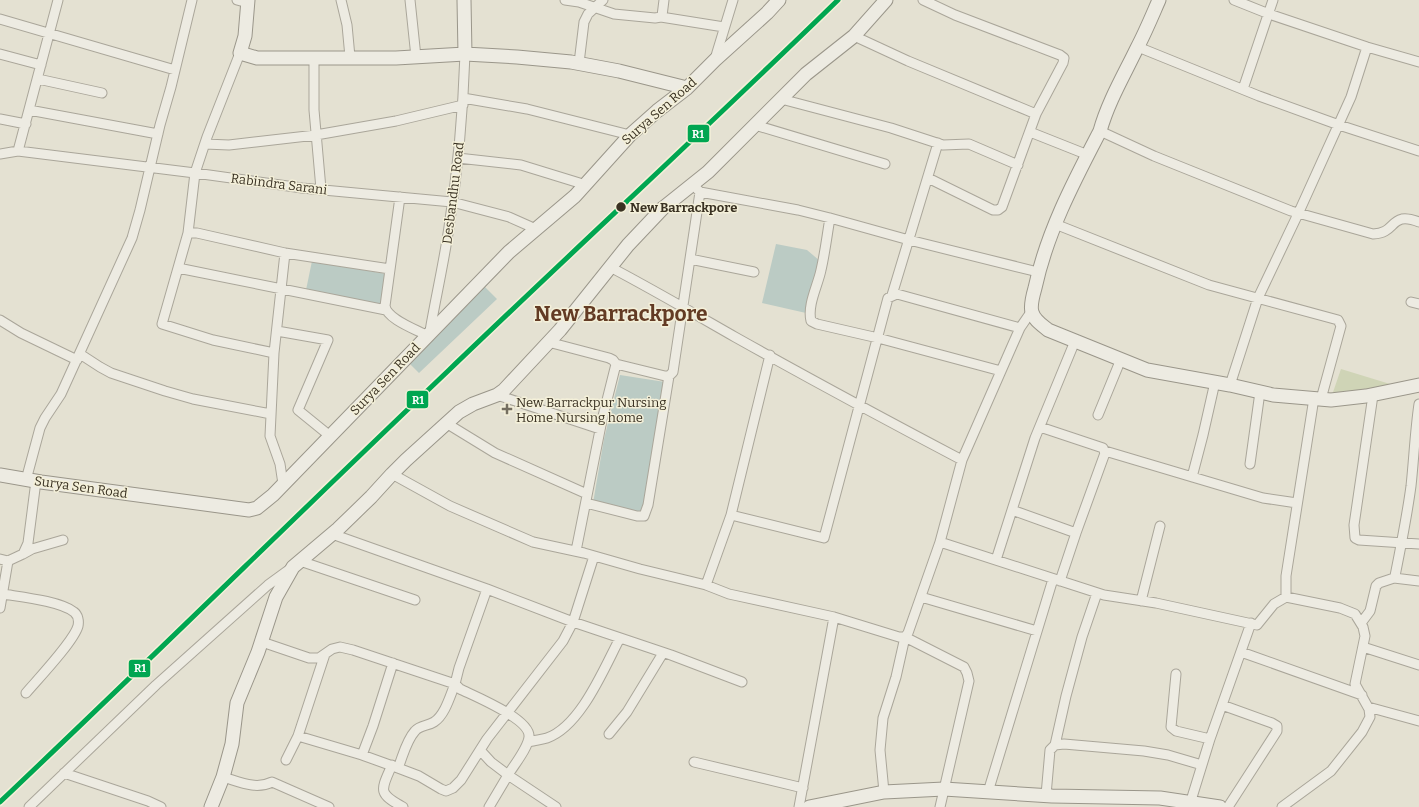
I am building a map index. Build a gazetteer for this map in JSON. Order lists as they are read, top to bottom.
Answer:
{
  "streets": {
    "street": ["Surya Sen Road", "Rabindra Sarani", "Desbandhu Road"]
  },
  "crossings": [
    ["Surya Sen Road", "Rabindra Sarani"],
    ["Surya Sen Road", "Desbandhu Road"],
    ["Rabindra Sarani", "Desbandhu Road"]
  ],
  "districts": ["New Barrackpore"],
  "places": {
    "other": ["New Barrackpore"],
    "health": ["New Barrackpur Nursing Home Nursing home"]
  },
  "lines": ["transit line R1"]
}
